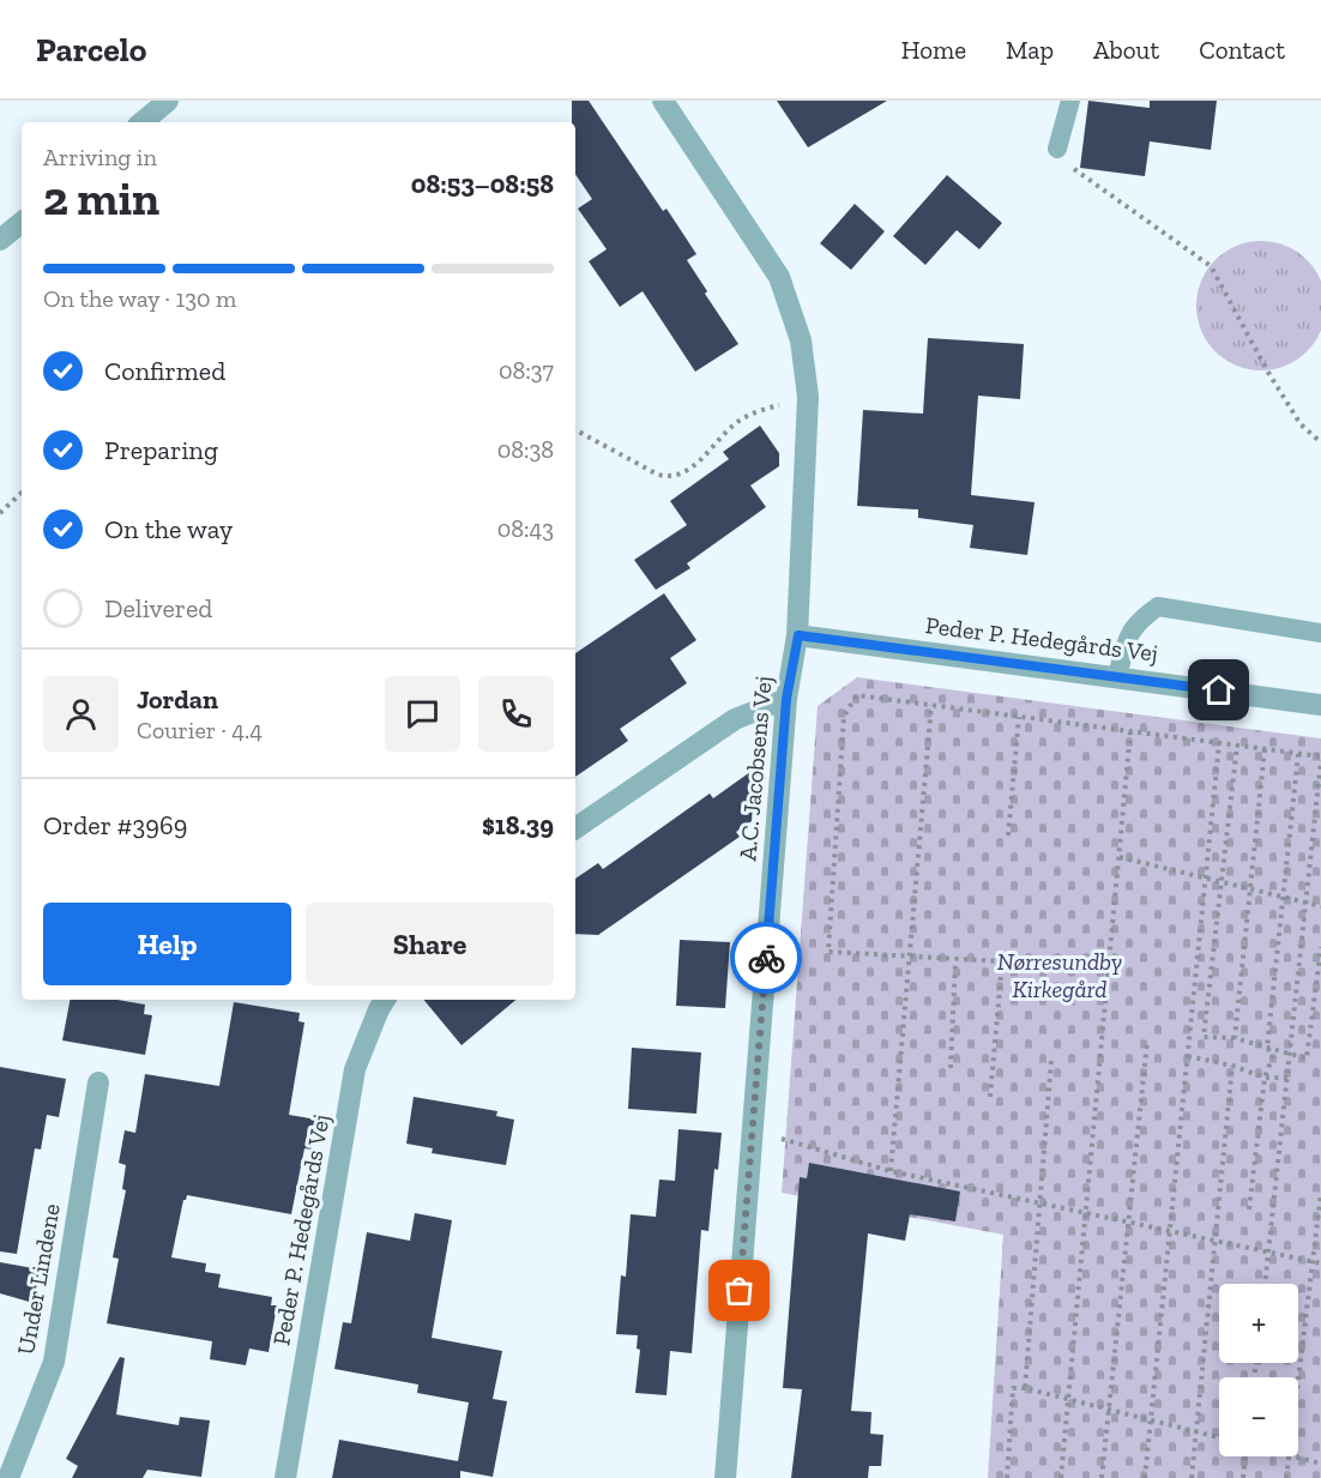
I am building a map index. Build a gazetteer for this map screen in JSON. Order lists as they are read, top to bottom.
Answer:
{
  "streets": {
    "street": ["Peder P. Hedegårds Vej", "A.C. Jacobsens Vej", "Under Lindene"]
  },
  "crossings": [
    ["Peder P. Hedegårds Vej", "A.C. Jacobsens Vej"]
  ],
  "parks": ["Nørresundby Kirkegård"],
  "page": {
    "header": "Parcelo",
    "nav": [
      "Home",
      "Map",
      "About",
      "Contact"
    ],
    "heading": ["2 min", "Arriving in", "08:53–08:58"],
    "panel": [
      "Jordan",
      "Courier · 4.4",
      "Order #3969",
      "$18.39"
    ],
    "bar": "On the way · 130 m",
    "list": [
      ["Confirmed", "08:37"],
      ["Preparing", "08:38"],
      ["On the way", "08:43"],
      "Delivered"
    ],
    "buttons": ["Help", "Share"],
    "map_buttons": ["+", "−"]
  }
}
